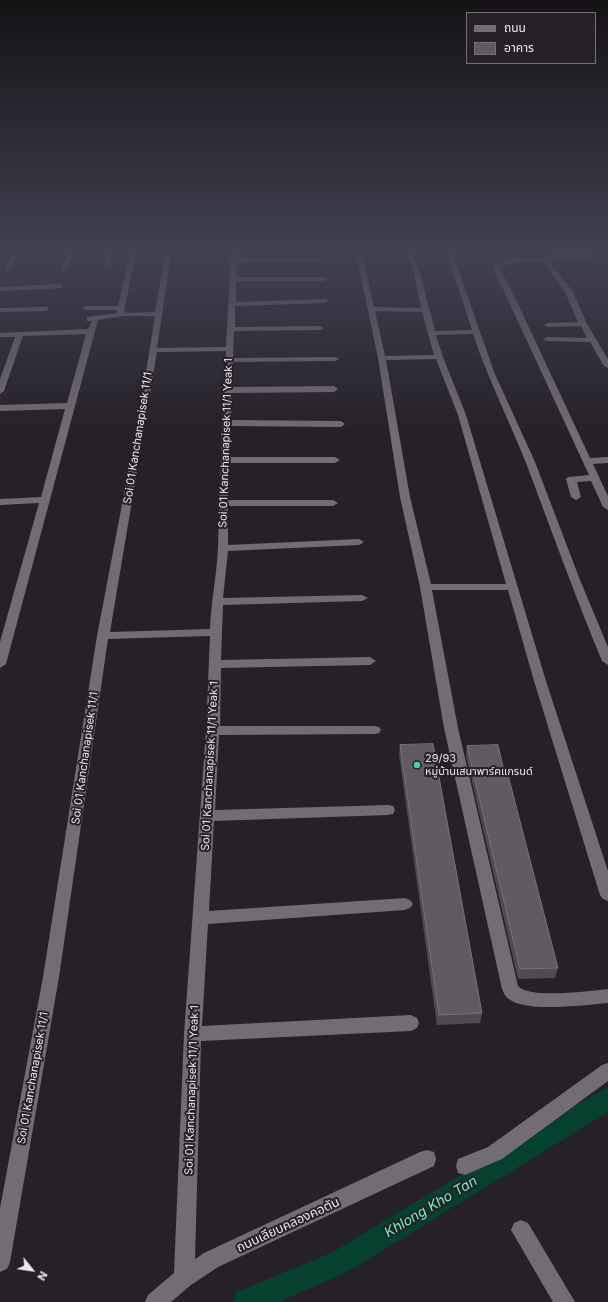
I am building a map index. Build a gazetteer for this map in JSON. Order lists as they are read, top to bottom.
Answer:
{
  "streets": {
    "street": ["Soi 01 Kanchanapisek 11/1", "Soi 01 Kanchanapisek 11/1 Yeak 1", "ถนนเลียบคลองคอตัน"]
  },
  "crossings": [
    ["Soi 01 Kanchanapisek 11/1 Yeak 1", "ถนนเลียบคลองคอตัน"]
  ],
  "water": ["Khlong Kho Tan"],
  "places": ["29/93 หมู่บ้านเสนาพาร์คแกรนด์"],
  "legend": ["ถนน", "อาคาร"],
  "north": "bottom right"
}
